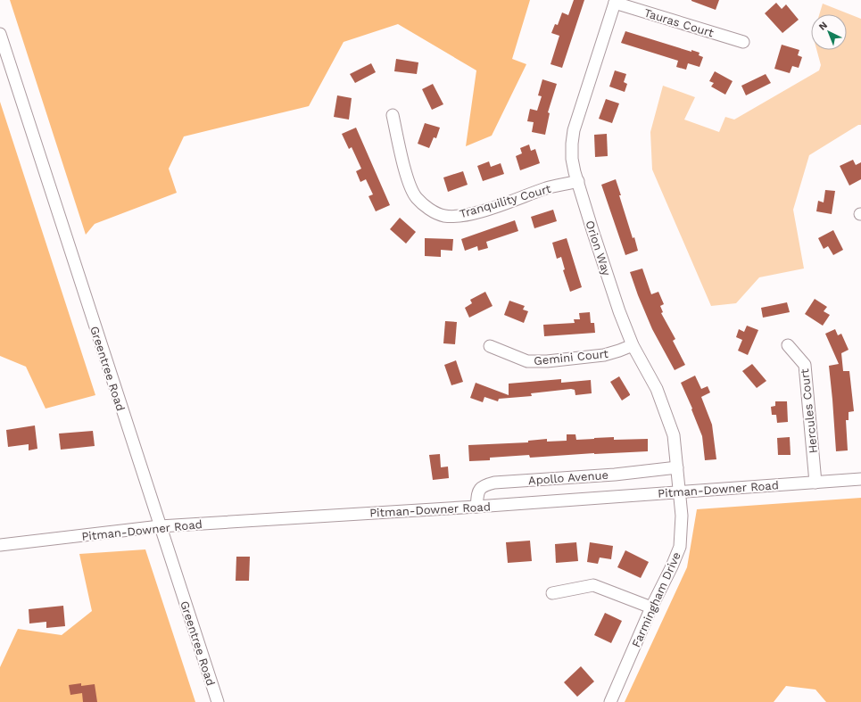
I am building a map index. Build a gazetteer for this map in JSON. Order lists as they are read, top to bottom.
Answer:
{
  "streets": {
    "street": [
      "Tauras Court",
      "Tranquility Court",
      "Orion Way",
      "Gemini Court",
      "Greentree Road",
      "Hercules Court",
      "Apollo Avenue",
      "Pitman-Downer Road",
      "Farmingham Drive"
    ]
  },
  "crossings": [
    ["Tauras Court", "Orion Way"],
    ["Tranquility Court", "Orion Way"],
    ["Orion Way", "Gemini Court"],
    ["Orion Way", "Apollo Avenue"],
    ["Orion Way", "Pitman-Downer Road"],
    ["Orion Way", "Farmingham Drive"],
    ["Greentree Road", "Pitman-Downer Road"],
    ["Hercules Court", "Pitman-Downer Road"],
    ["Apollo Avenue", "Pitman-Downer Road"],
    ["Pitman-Downer Road", "Farmingham Drive"]
  ],
  "north": "top left"
}
